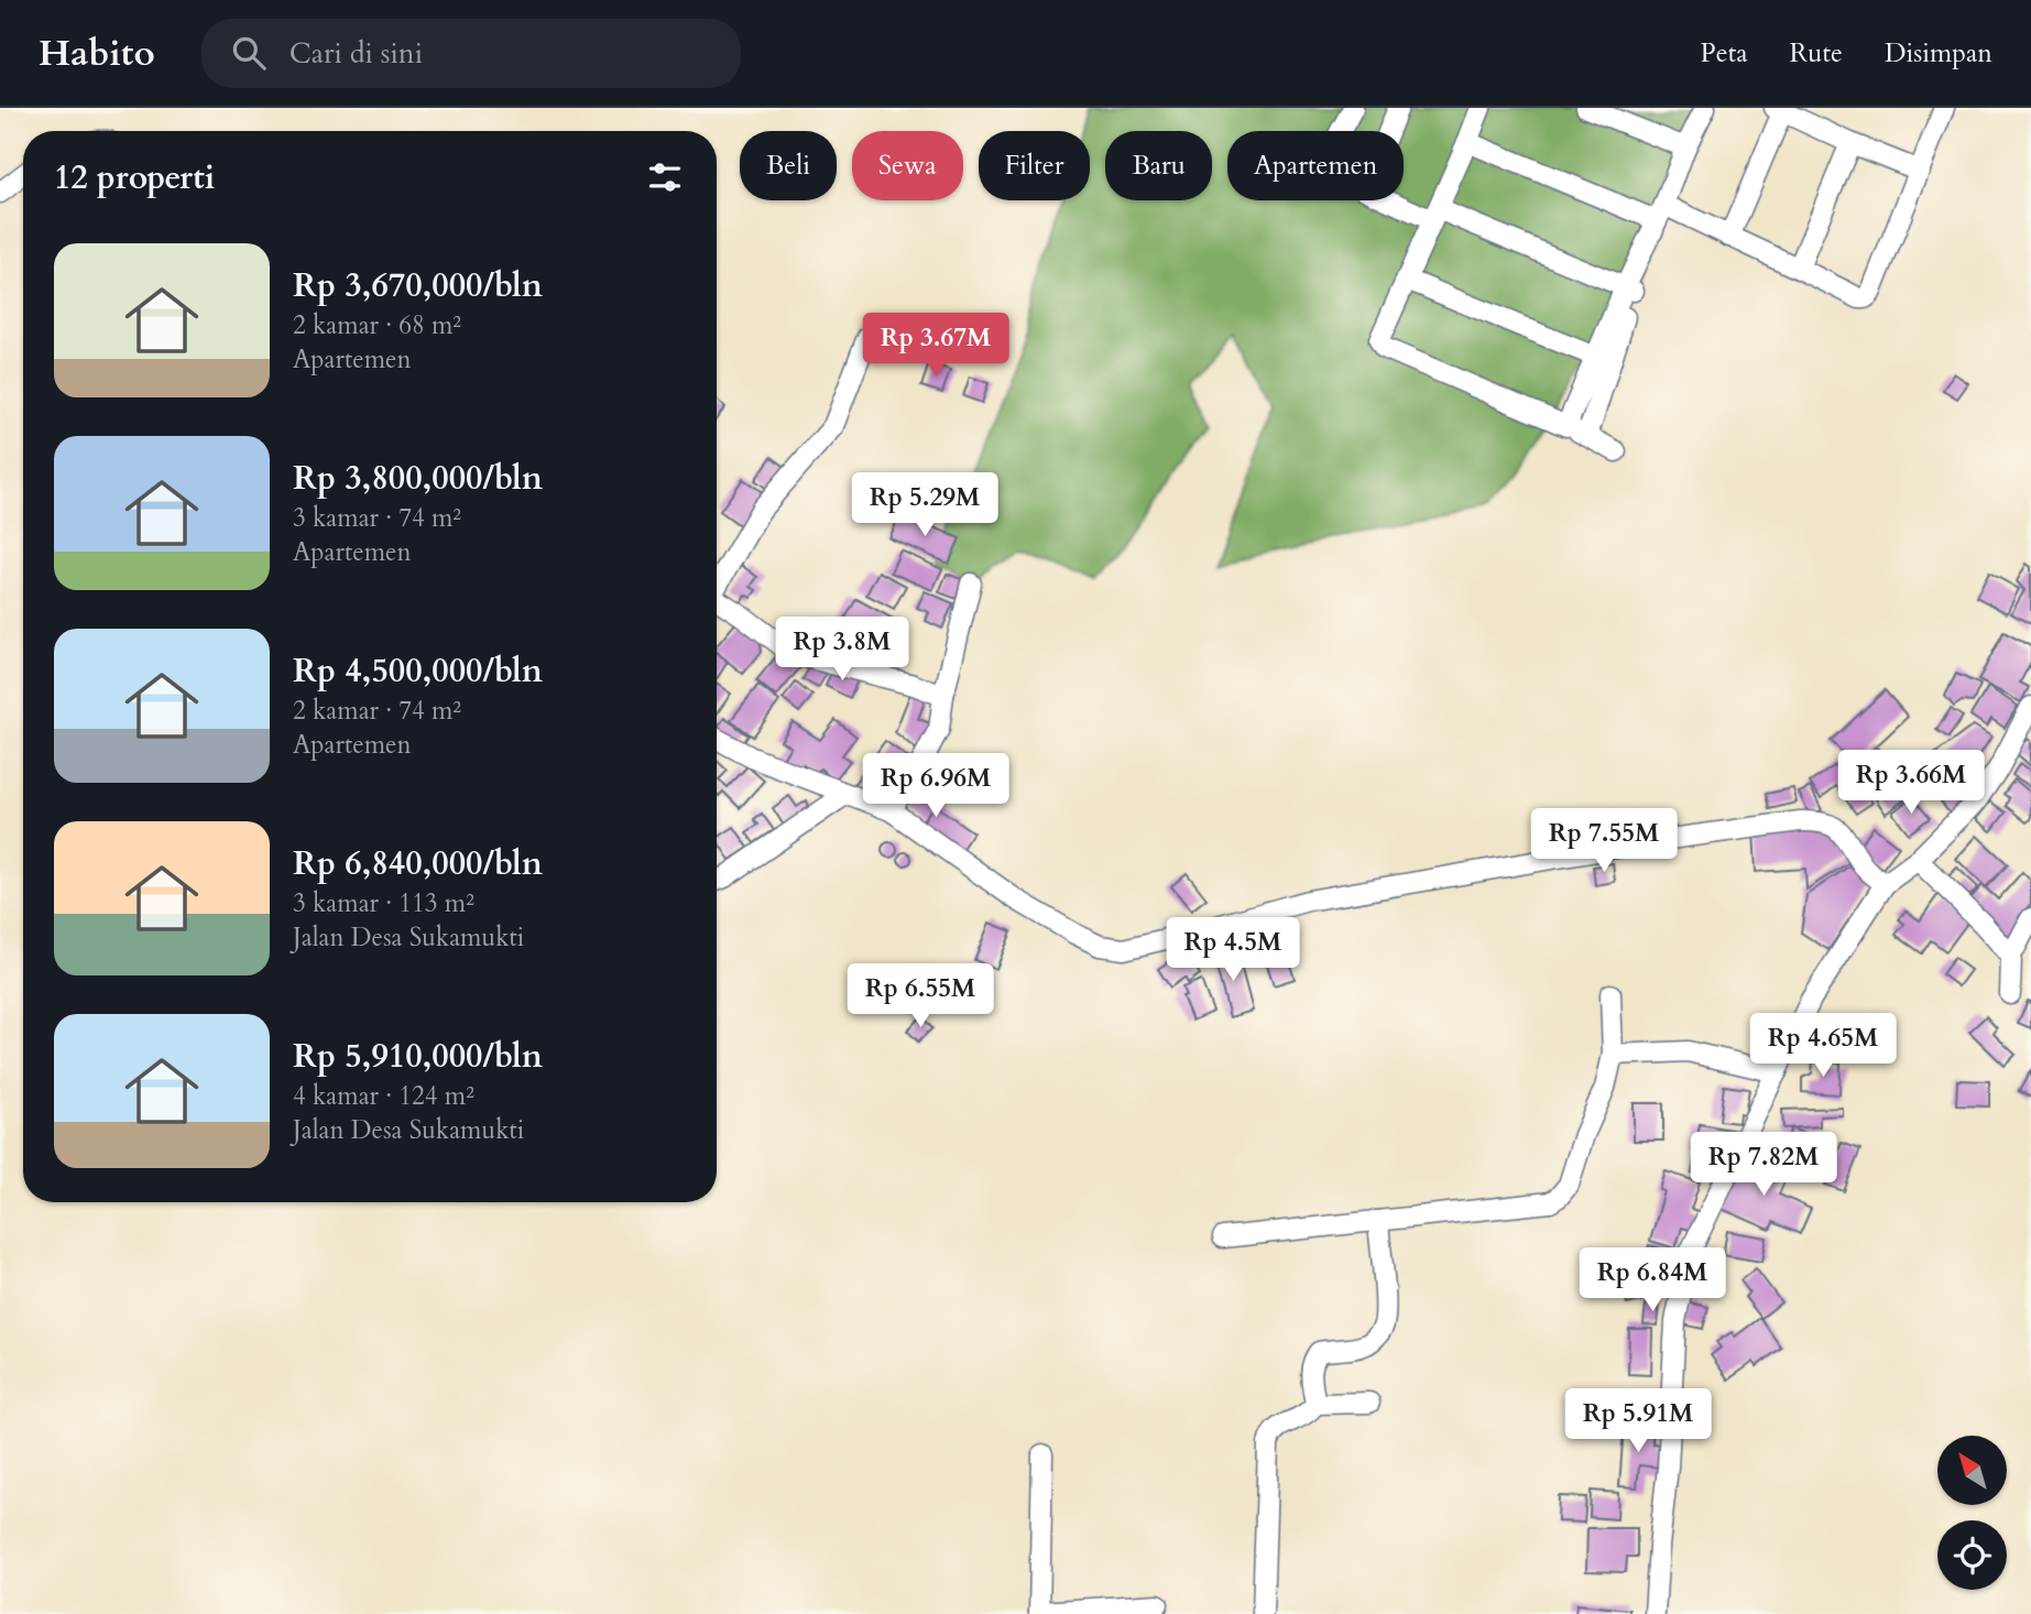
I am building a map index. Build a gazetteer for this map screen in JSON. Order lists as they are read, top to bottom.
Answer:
{
  "north": "top left",
  "page": {
    "header": "Habito",
    "search": "Cari di sini",
    "nav": ["Peta", "Rute", "Disimpan"],
    "chip": [
      "Beli",
      "Sewa",
      "Filter",
      "Baru",
      "Apartemen"
    ],
    "heading": "12 properti",
    "list": [
      {
        "name": "Rp 3,670,000/bln",
        "note": "2 kamar · 68 m² · Apartemen"
      },
      {
        "name": "Rp 3,800,000/bln",
        "note": "3 kamar · 74 m² · Apartemen"
      },
      {
        "name": "Rp 4,500,000/bln",
        "note": "2 kamar · 74 m² · Apartemen"
      },
      {
        "name": "Rp 6,840,000/bln",
        "note": "3 kamar · 113 m² · Jalan Desa Sukamukti"
      },
      {
        "name": "Rp 5,910,000/bln",
        "note": "4 kamar · 124 m² · Jalan Desa Sukamukti"
      }
    ],
    "price": [
      "Rp 3.67M",
      "Rp 5.29M",
      "Rp 3.8M",
      "Rp 3.66M",
      "Rp 6.96M",
      "Rp 7.55M",
      "Rp 4.5M",
      "Rp 6.55M",
      "Rp 4.65M",
      "Rp 7.82M",
      "Rp 6.84M",
      "Rp 5.91M"
    ]
  }
}
